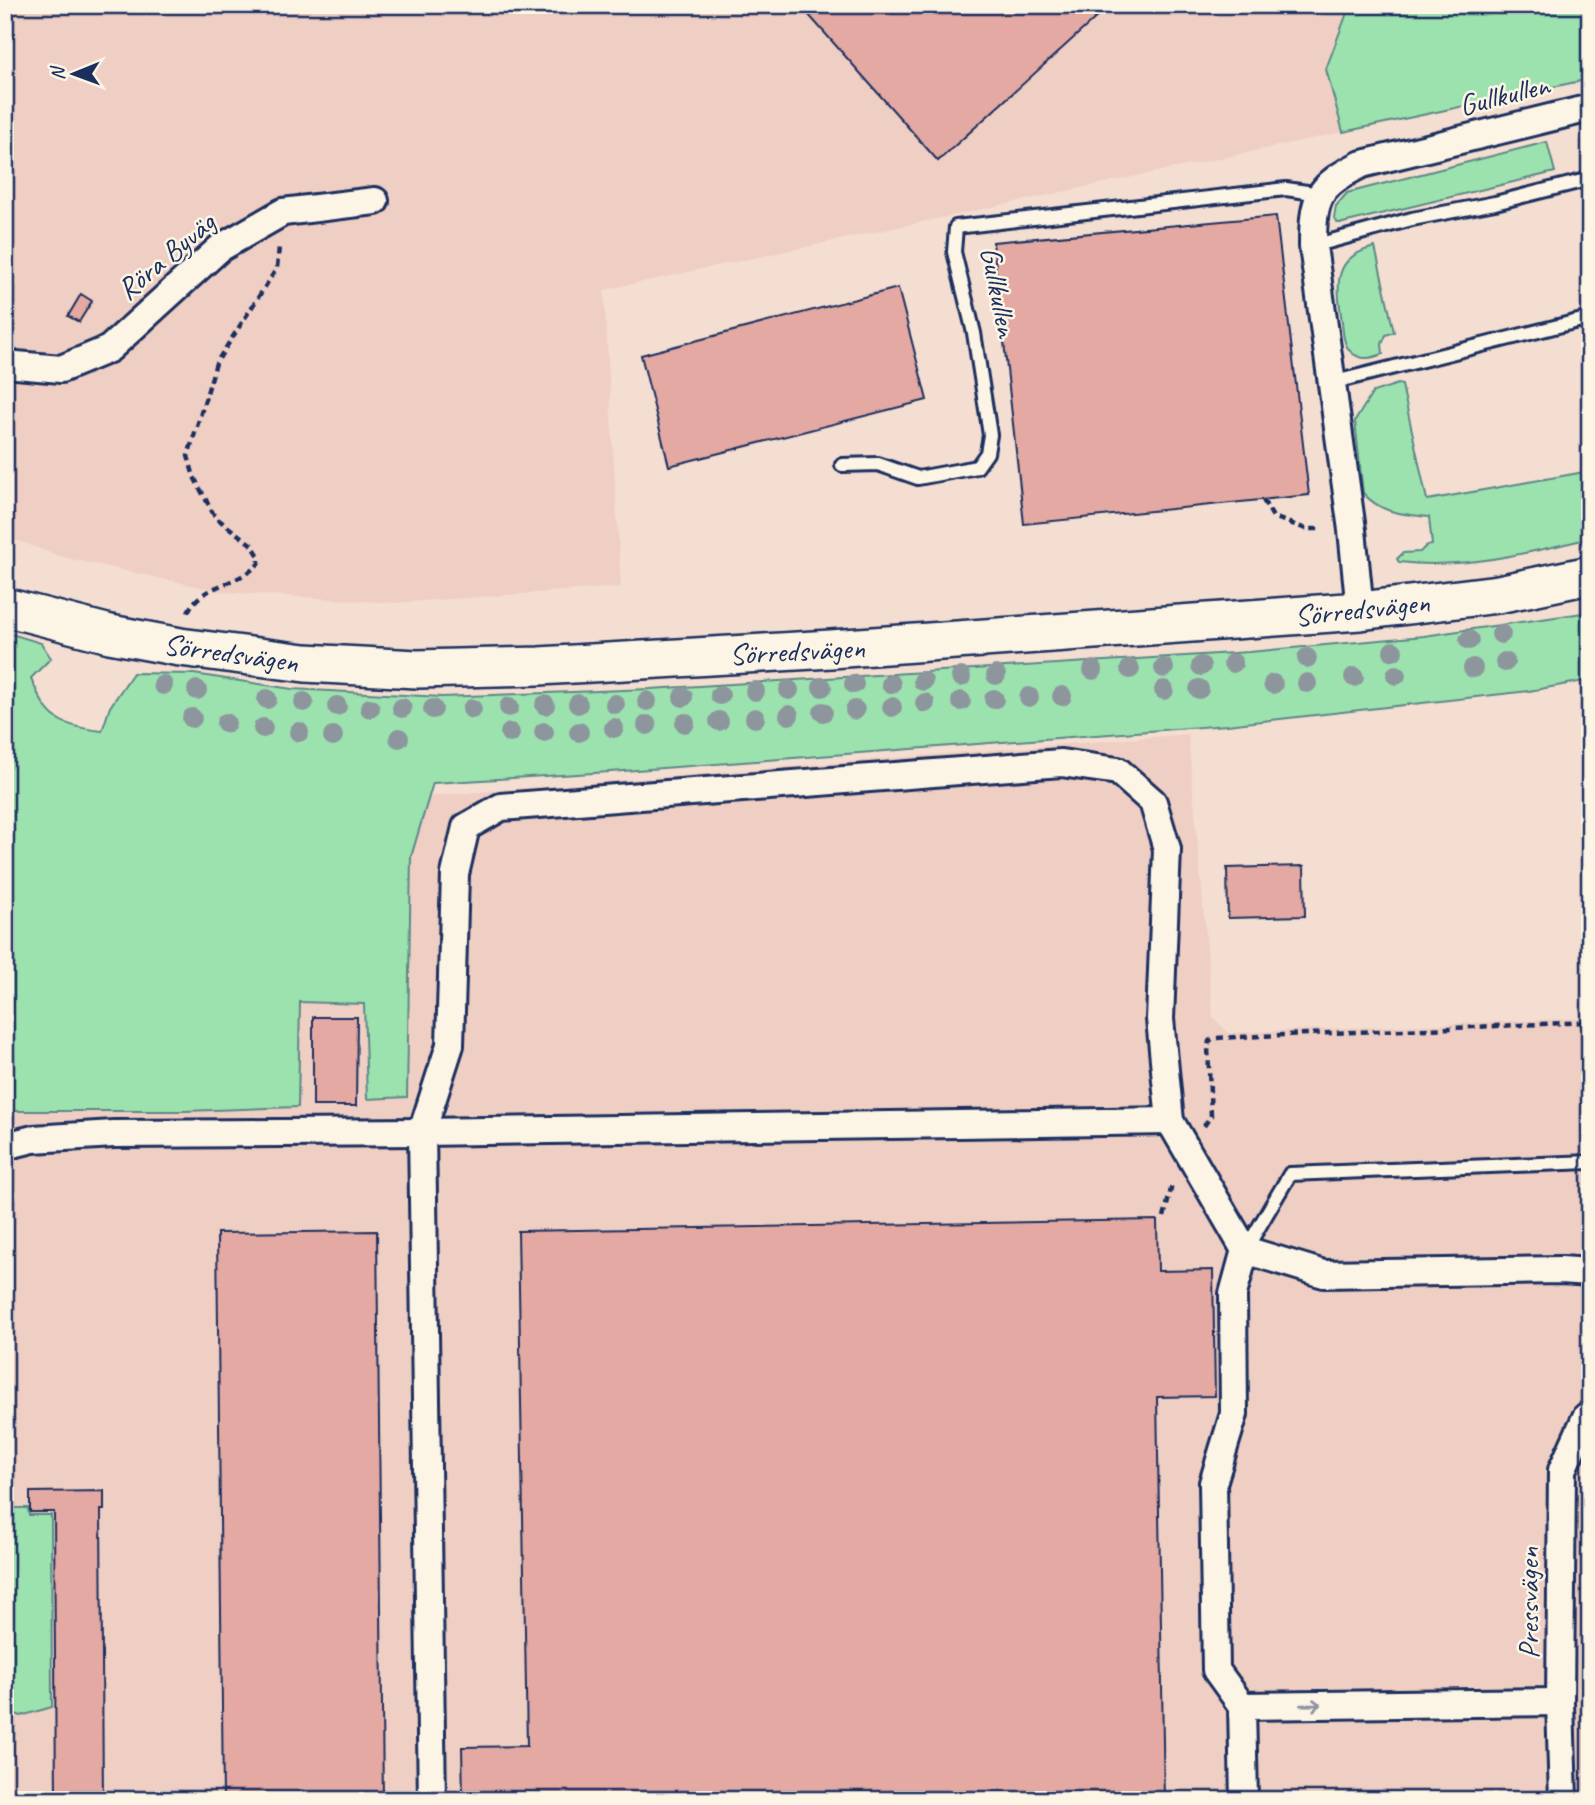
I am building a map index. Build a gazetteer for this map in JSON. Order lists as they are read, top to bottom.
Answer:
{
  "streets": {
    "street": [
      "Gullkullen",
      "Röra Byväg",
      "Sörredsvägen",
      "Pressvägen"
    ]
  },
  "north": "left"
}
